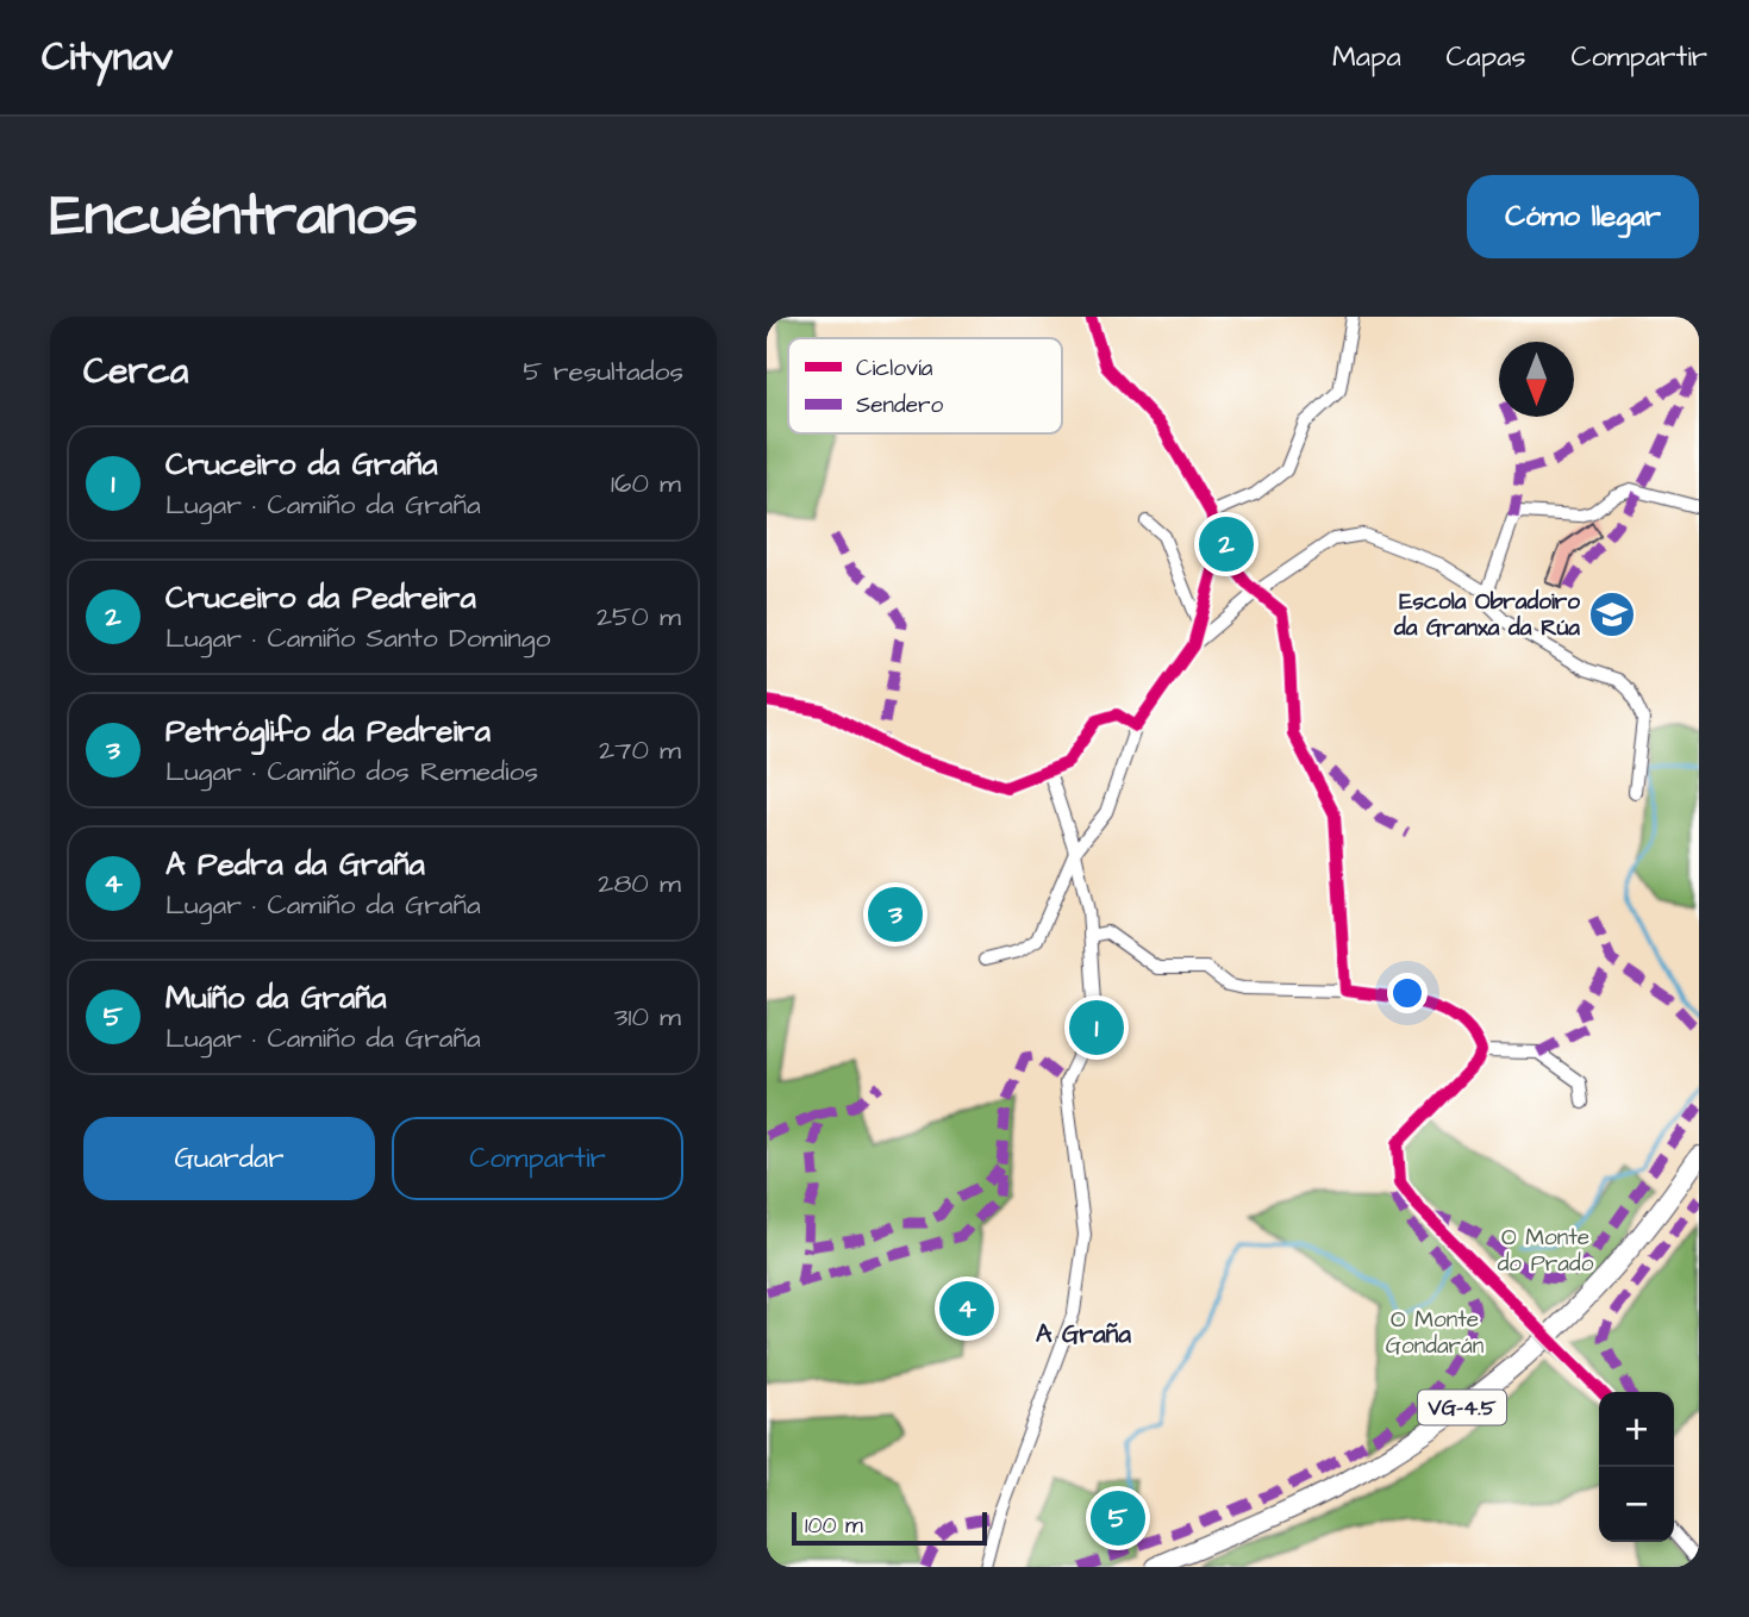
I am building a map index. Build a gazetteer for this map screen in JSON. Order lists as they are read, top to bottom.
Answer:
{
  "streets": {
    "highway": ["VG-4.5"]
  },
  "districts": ["A Graña"],
  "parks": ["O Monte do Prado", "O Monte Gondarán"],
  "places": {
    "school or university": ["Escola Obradoiro da Granxa da Rúa"]
  },
  "legend": ["Ciclovía", "Sendero"],
  "scale_bar": "100 m",
  "north": "bottom",
  "page": {
    "header": "Citynav",
    "nav": ["Mapa", "Capas", "Compartir"],
    "buttons": [
      "Cómo llegar",
      ["Guardar", "Compartir"]
    ],
    "title": "Encuéntranos",
    "heading": ["Cerca", "5 resultados"],
    "list": [
      {
        "mark": "1",
        "name": "Cruceiro da Graña",
        "note": "Lugar · Camiño da Graña",
        "value": "160 m"
      },
      {
        "mark": "2",
        "name": "Cruceiro da Pedreira",
        "note": "Lugar · Camiño Santo Domingo",
        "value": "250 m"
      },
      {
        "mark": "3",
        "name": "Petróglifo da Pedreira",
        "note": "Lugar · Camiño dos Remedios",
        "value": "270 m"
      },
      {
        "mark": "4",
        "name": "A Pedra da Graña",
        "note": "Lugar · Camiño da Graña",
        "value": "280 m"
      },
      {
        "mark": "5",
        "name": "Muíño da Graña",
        "note": "Lugar · Camiño da Graña",
        "value": "310 m"
      }
    ],
    "pins": [
      "2",
      "3",
      "1",
      "4",
      "5"
    ],
    "map_buttons": ["+", "−"],
    "scale": "100 m"
  }
}
